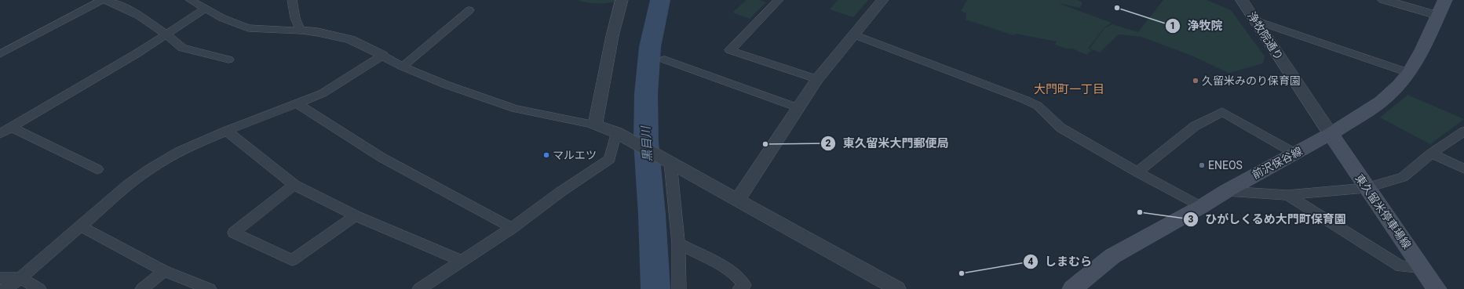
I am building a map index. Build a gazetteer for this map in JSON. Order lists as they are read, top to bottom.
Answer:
{
  "streets": {
    "main road": ["前沢保谷線", "東久留米停車場線"],
    "street": ["浄牧院通り"]
  },
  "crossings": [
    ["浄牧院通り", "前沢保谷線"],
    ["浄牧院通り", "東久留米停車場線"],
    ["前沢保谷線", "東久留米停車場線"]
  ],
  "districts": ["大門町一丁目"],
  "water": ["黒目川"],
  "places": [
    "浄牧院",
    "久留米みのり保育園",
    "東久留米大門郵便局",
    "マルエツ",
    "ENEOS",
    "ひがしくるめ大門町保育園",
    "しまむら"
  ]
}
